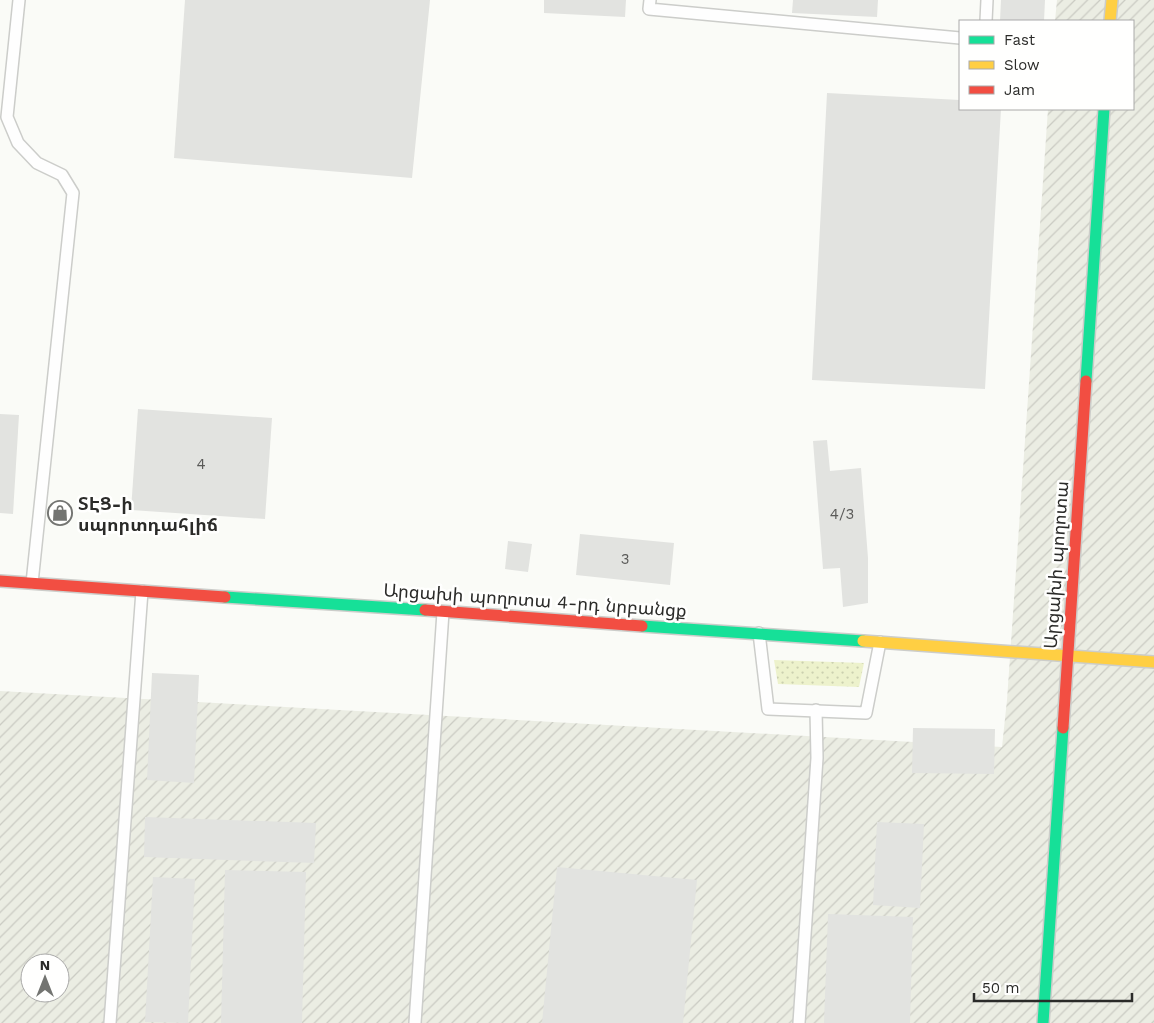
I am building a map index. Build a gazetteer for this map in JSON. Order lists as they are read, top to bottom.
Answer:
{
  "streets": {
    "street": ["Արցախի պողոտա", "Արցախի պողոտա 4-րդ նրբանցք"]
  },
  "crossings": [
    ["Արցախի պողոտա", "Արցախի պողոտա 4-րդ նրբանցք"]
  ],
  "places": {
    "shop": ["ՏԷՑ-ի սպորտդահլիճ"]
  },
  "house_numbers": ["4", "4/3", "3"],
  "legend": ["Fast", "Slow", "Jam"],
  "scale_bar": "50 m",
  "north": "top"
}
